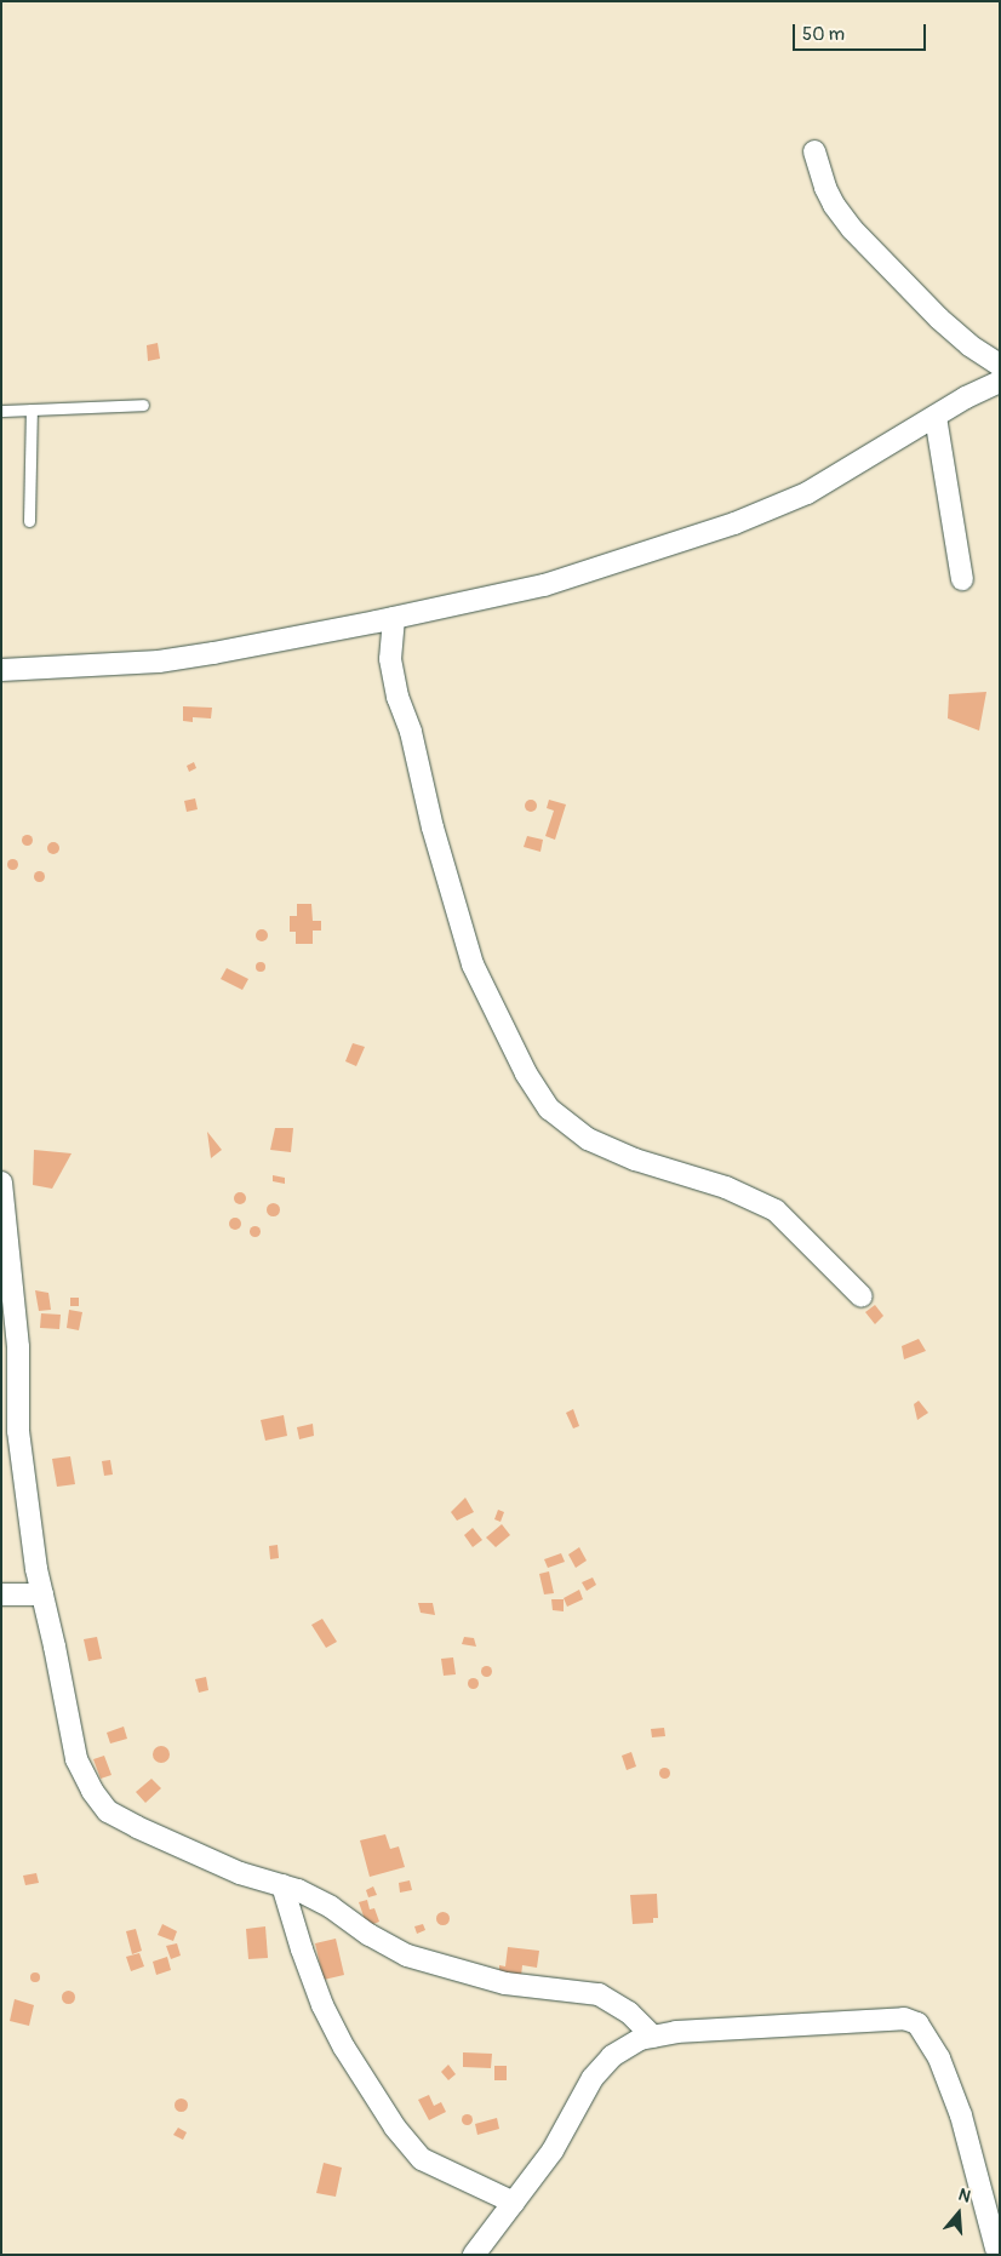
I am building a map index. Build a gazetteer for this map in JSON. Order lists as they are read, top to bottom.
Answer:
{
  "scale_bar": "50 m",
  "north": "top"
}
